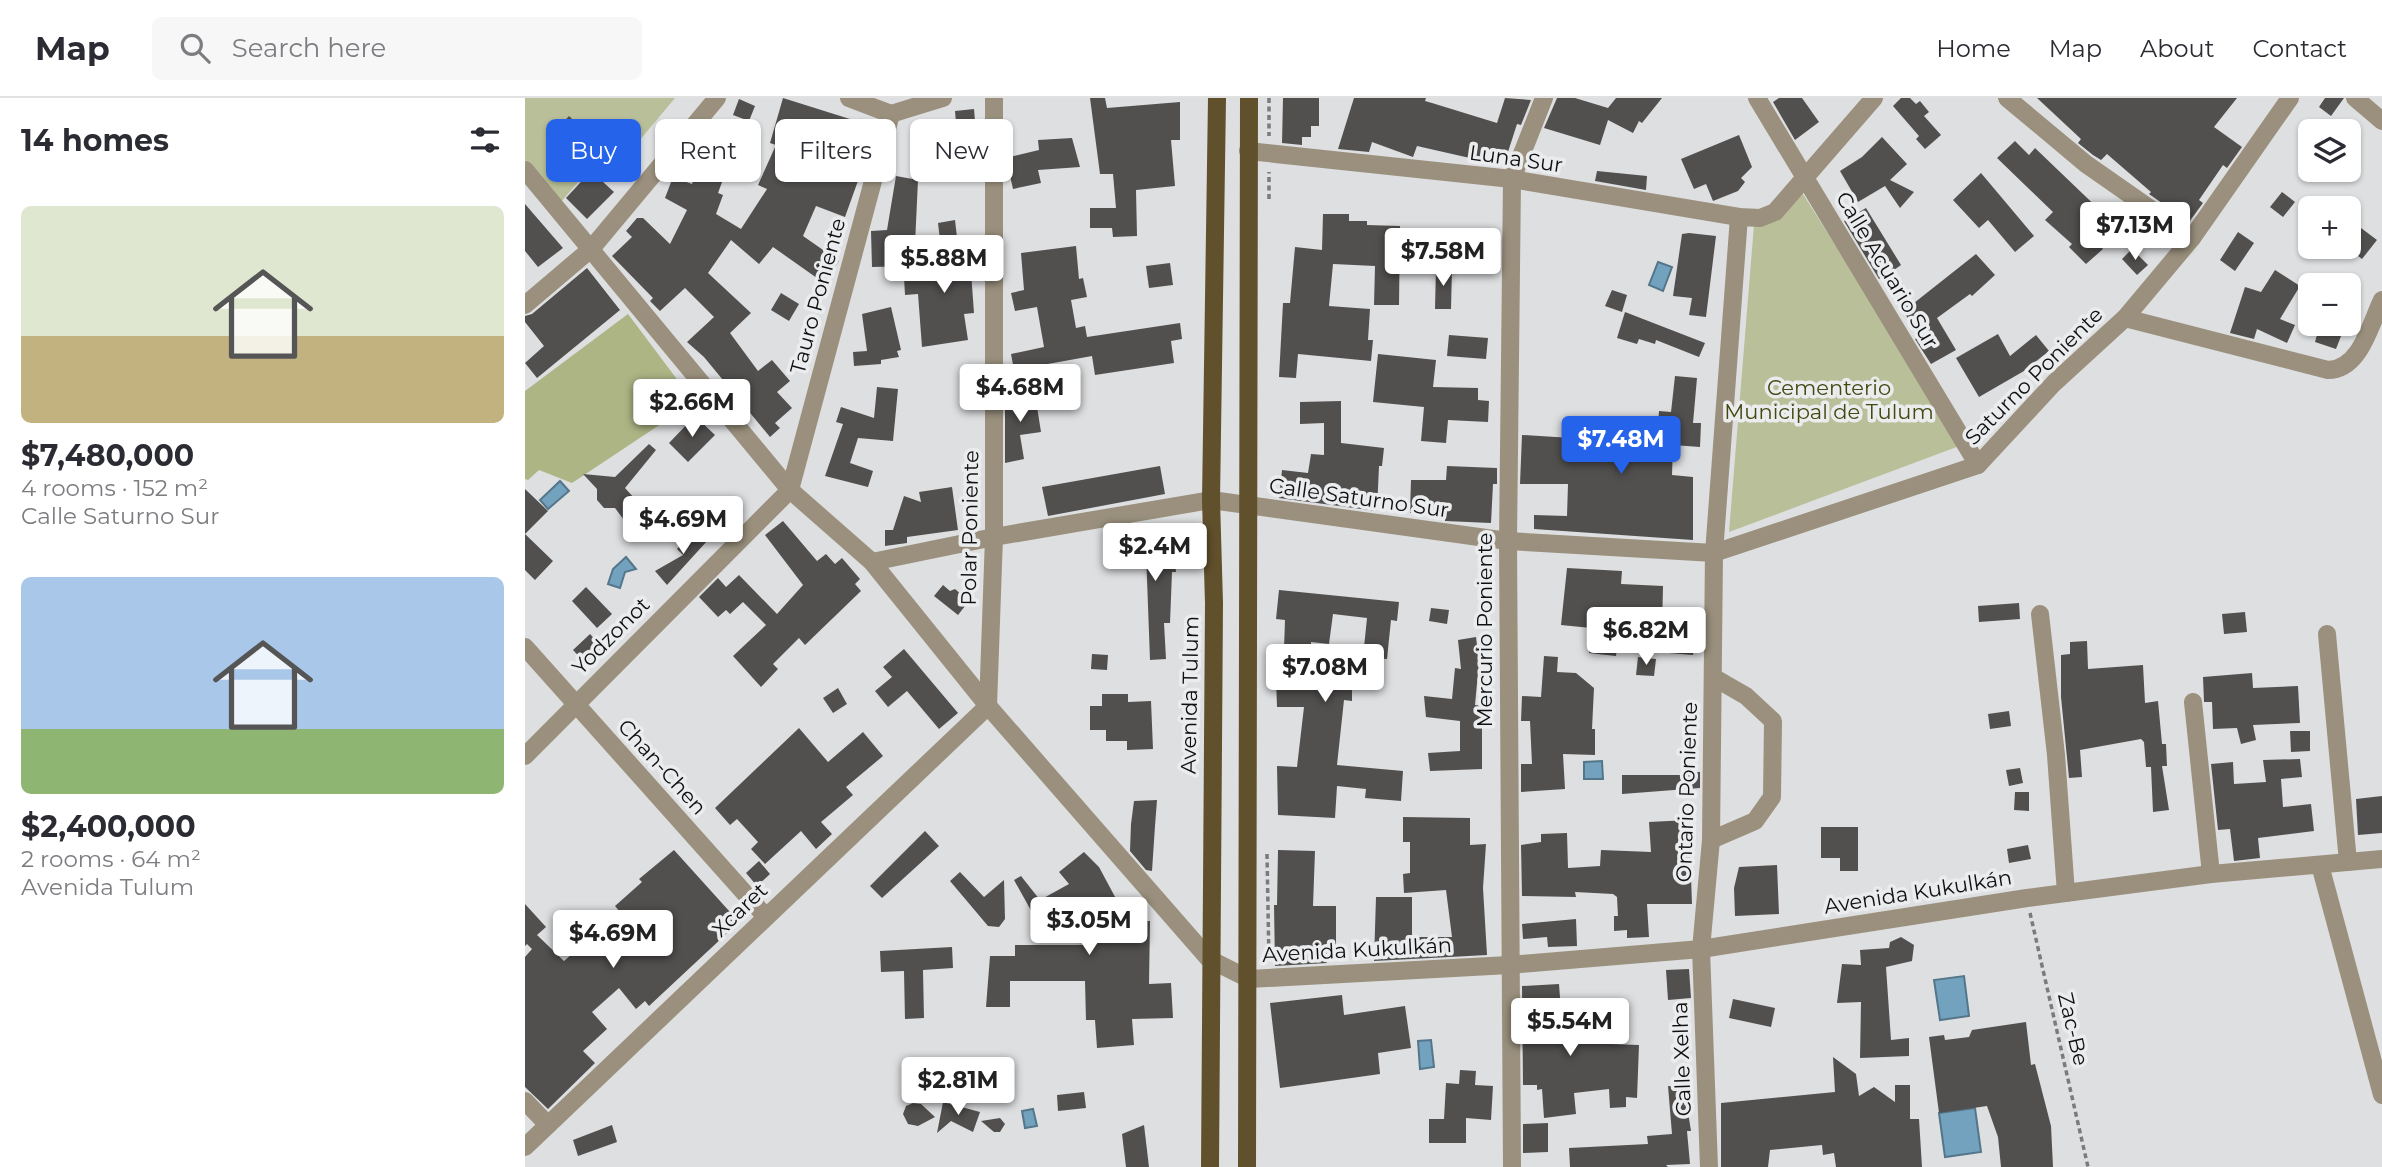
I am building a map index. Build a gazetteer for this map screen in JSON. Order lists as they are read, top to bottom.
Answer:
{
  "streets": {
    "main road": ["Avenida Tulum"],
    "street": [
      "Luna Sur",
      "Calle Acuario Sur",
      "Tauro Poniente",
      "Saturno Poniente",
      "Calle Saturno Sur",
      "Polar Poniente",
      "Mercurio Poniente",
      "Yodzonot",
      "Chan-Chen",
      "Ontario Poniente",
      "Avenida Kukulkán",
      "Xcaret",
      "Calle Xelha"
    ],
    "path": ["Zac-Be"]
  },
  "crossings": [
    ["Luna Sur", "Calle Acuario Sur"],
    ["Luna Sur", "Mercurio Poniente"],
    ["Luna Sur", "Ontario Poniente"],
    ["Calle Acuario Sur", "Saturno Poniente"],
    ["Tauro Poniente", "Yodzonot"],
    ["Tauro Poniente", "Avenida Kukulkán"],
    ["Saturno Poniente", "Calle Saturno Sur"],
    ["Saturno Poniente", "Ontario Poniente"],
    ["Calle Saturno Sur", "Polar Poniente"],
    ["Calle Saturno Sur", "Mercurio Poniente"],
    ["Calle Saturno Sur", "Avenida Tulum"],
    ["Calle Saturno Sur", "Ontario Poniente"],
    ["Calle Saturno Sur", "Avenida Kukulkán"],
    ["Polar Poniente", "Avenida Kukulkán"],
    ["Polar Poniente", "Xcaret"],
    ["Mercurio Poniente", "Avenida Kukulkán"],
    ["Yodzonot", "Chan-Chen"],
    ["Yodzonot", "Avenida Kukulkán"],
    ["Avenida Tulum", "Avenida Kukulkán"],
    ["Chan-Chen", "Xcaret"],
    ["Ontario Poniente", "Avenida Kukulkán"],
    ["Ontario Poniente", "Calle Xelha"],
    ["Avenida Kukulkán", "Xcaret"],
    ["Avenida Kukulkán", "Zac-Be"],
    ["Avenida Kukulkán", "Calle Xelha"]
  ],
  "parks": ["Cementerio Municipal de Tulum"],
  "page": {
    "header": "Map",
    "search": "Search here",
    "nav": [
      "Home",
      "Map",
      "About",
      "Contact"
    ],
    "heading": "14 homes",
    "map_buttons": ["+", "−"],
    "chip": [
      "Buy",
      "Rent",
      "Filters",
      "New"
    ],
    "list": [
      {
        "name": "$7,480,000",
        "note": "4 rooms · 152 m² · Calle Saturno Sur"
      },
      {
        "name": "$2,400,000",
        "note": "2 rooms · 64 m² · Avenida Tulum"
      }
    ],
    "price": [
      "$7.13M",
      "$7.58M",
      "$5.88M",
      "$4.68M",
      "$2.66M",
      "$7.48M",
      "$4.69M",
      "$2.4M",
      "$6.82M",
      "$7.08M",
      "$3.05M",
      "$4.69M",
      "$5.54M",
      "$2.81M"
    ]
  }
}
